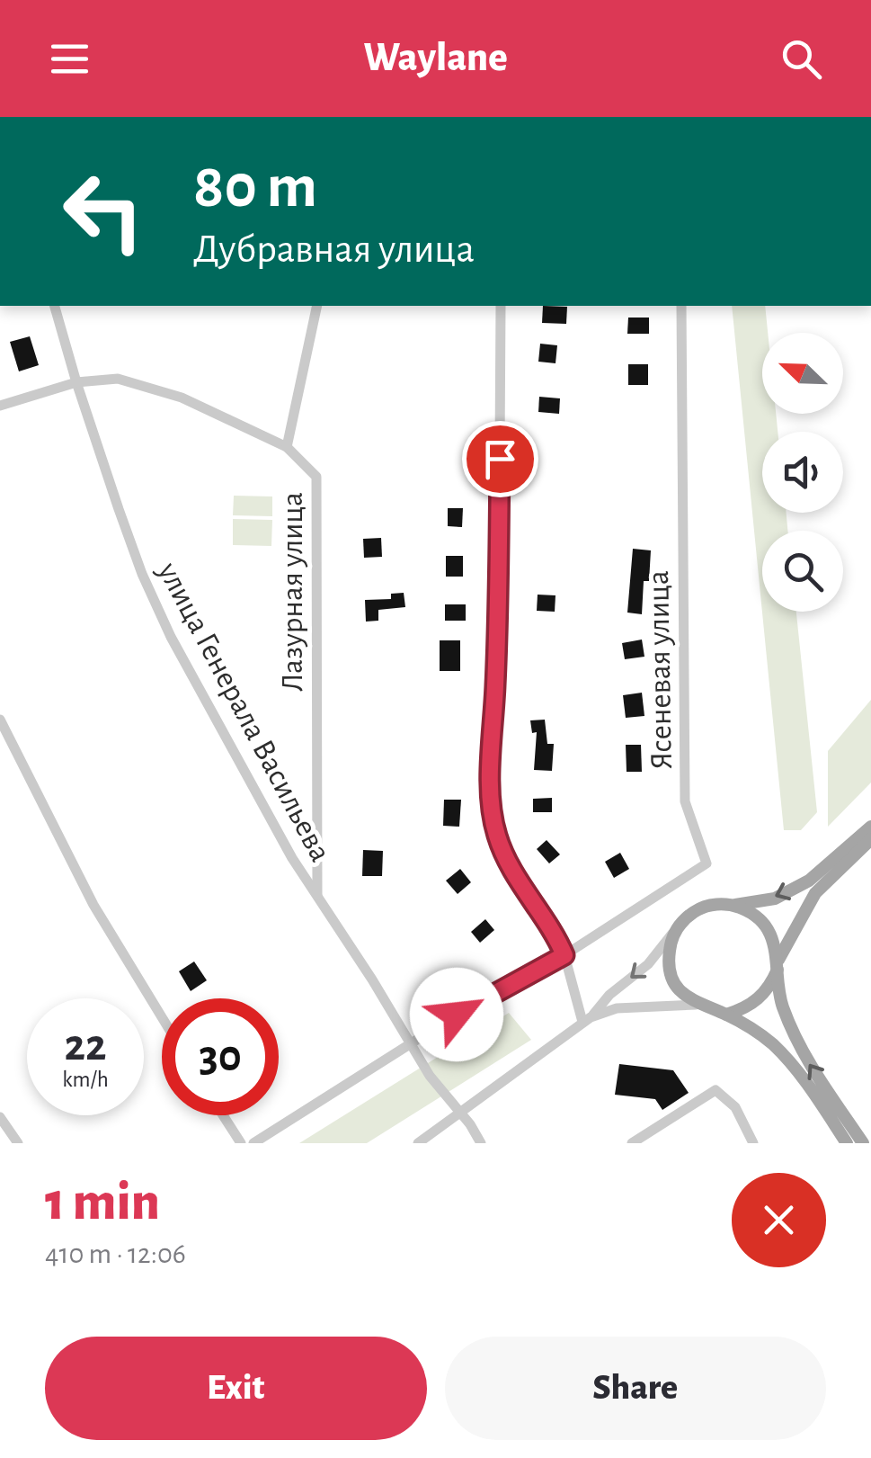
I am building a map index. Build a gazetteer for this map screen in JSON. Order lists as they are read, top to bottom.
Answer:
{
  "streets": {
    "street": ["Лазурная улица", "Ясеневая улица", "улица Генерала Васильева"]
  },
  "crossings": [
    ["Лазурная улица", "улица Генерала Васильева"]
  ],
  "north": "top left",
  "page": {
    "header": "Waylane",
    "turn": ["80 m", "Дубравная улица"],
    "speed": "22 km/h",
    "limit": "30",
    "heading": ["1 min", "410 m · 12:06"],
    "buttons": ["Exit", "Share"]
  }
}
